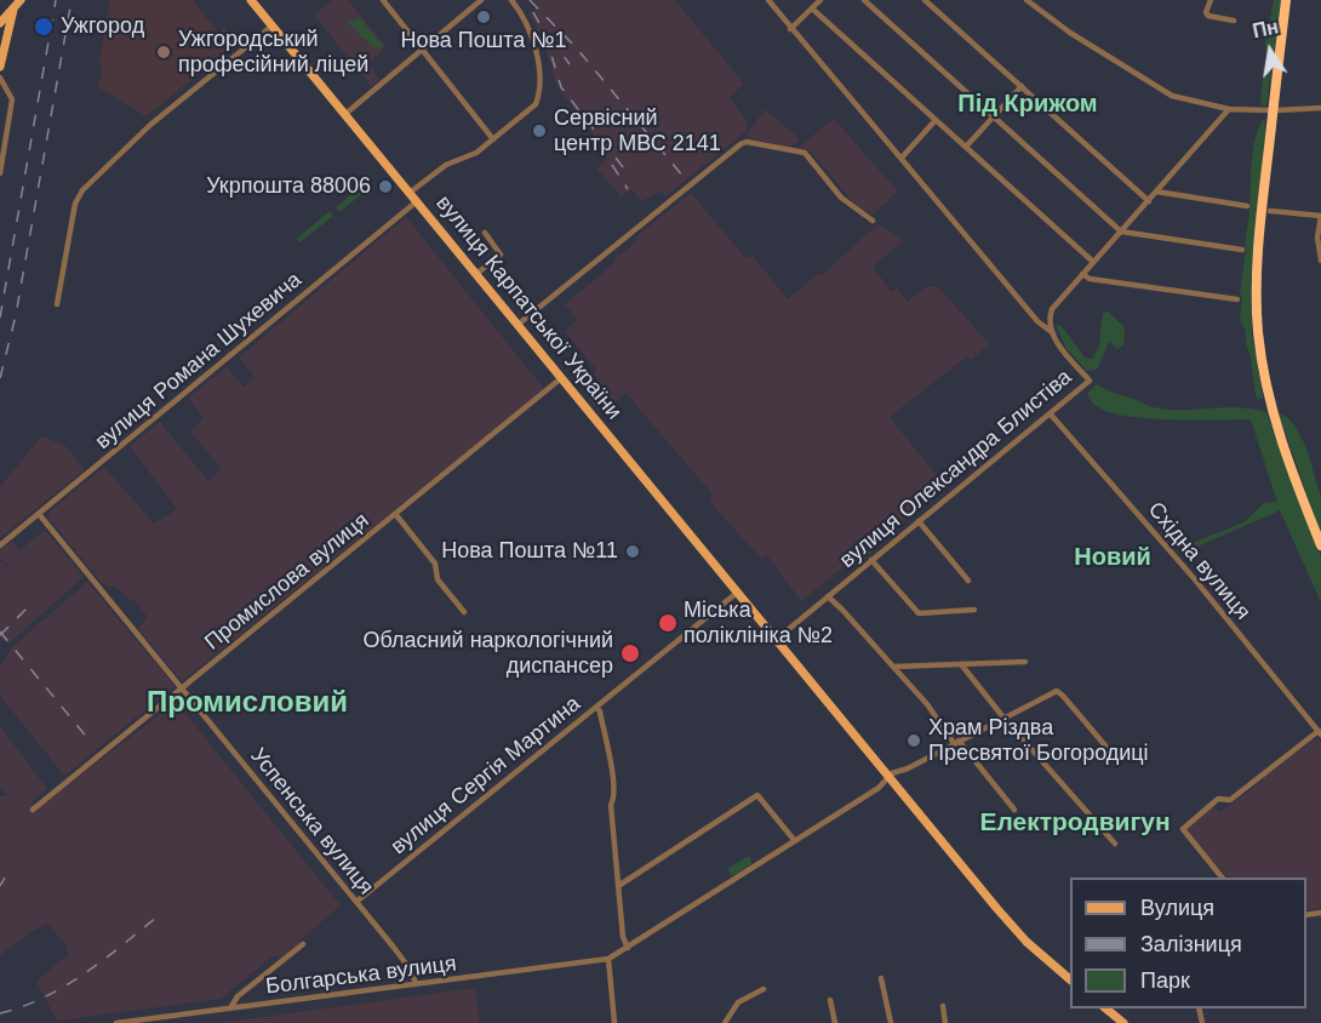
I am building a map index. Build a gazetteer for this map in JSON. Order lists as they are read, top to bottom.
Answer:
{
  "streets": {
    "main road": ["вулиця Карпатської України"],
    "street": [
      "вулиця Романа Шухевича",
      "вулиця Олександра Блистіва",
      "Східна вулиця",
      "Промислова вулиця",
      "вулиця Сергія Мартина",
      "Успенська вулиця",
      "Болгарська вулиця"
    ]
  },
  "crossings": [
    ["вулиця Карпатської України", "вулиця Романа Шухевича"],
    ["вулиця Карпатської України", "вулиця Олександра Блистіва"],
    ["вулиця Карпатської України", "Промислова вулиця"],
    ["вулиця Карпатської України", "вулиця Сергія Мартина"],
    ["вулиця Романа Шухевича", "Успенська вулиця"],
    ["вулиця Олександра Блистіва", "Східна вулиця"],
    ["Промислова вулиця", "Успенська вулиця"],
    ["вулиця Сергія Мартина", "Успенська вулиця"],
    ["Успенська вулиця", "Болгарська вулиця"]
  ],
  "districts": [
    "Під Крижом",
    "Новий",
    "Промисловий",
    "Електродвигун"
  ],
  "places": [
    "Нова Пошта №1",
    "Ужгород",
    "Ужгородський професійний ліцей",
    "Сервісний центр МВС 2141",
    "Укрпошта 88006",
    "Нова Пошта №11",
    "Міська поліклініка №2",
    "Обласний наркологічний диспансер",
    "Храм Різдва Пресвятої Богородиці"
  ],
  "legend": ["Вулиця", "Залізниця", "Парк"],
  "north": "top"
}
